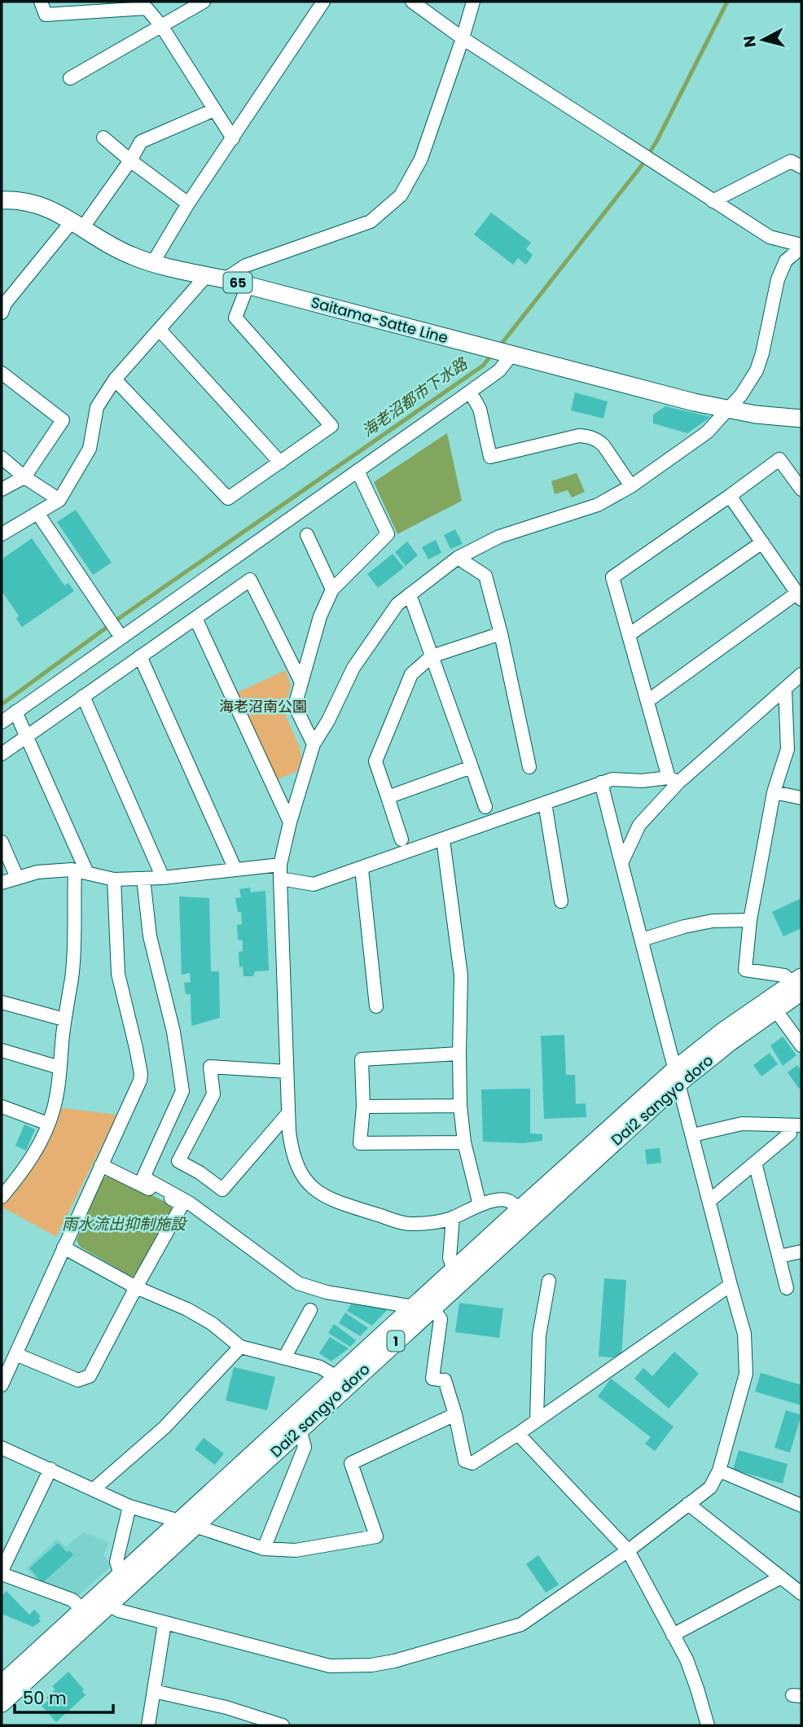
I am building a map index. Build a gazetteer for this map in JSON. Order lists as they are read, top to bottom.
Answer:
{
  "streets": {
    "main road": [
      "65",
      "Saitama-Satte Line",
      "Dai2 sangyo doro",
      "1"
    ]
  },
  "water": ["海老沼都市下水路", "雨水流出抑制施設"],
  "parks": ["海老沼南公園"],
  "scale_bar": "50 m",
  "north": "left"
}
